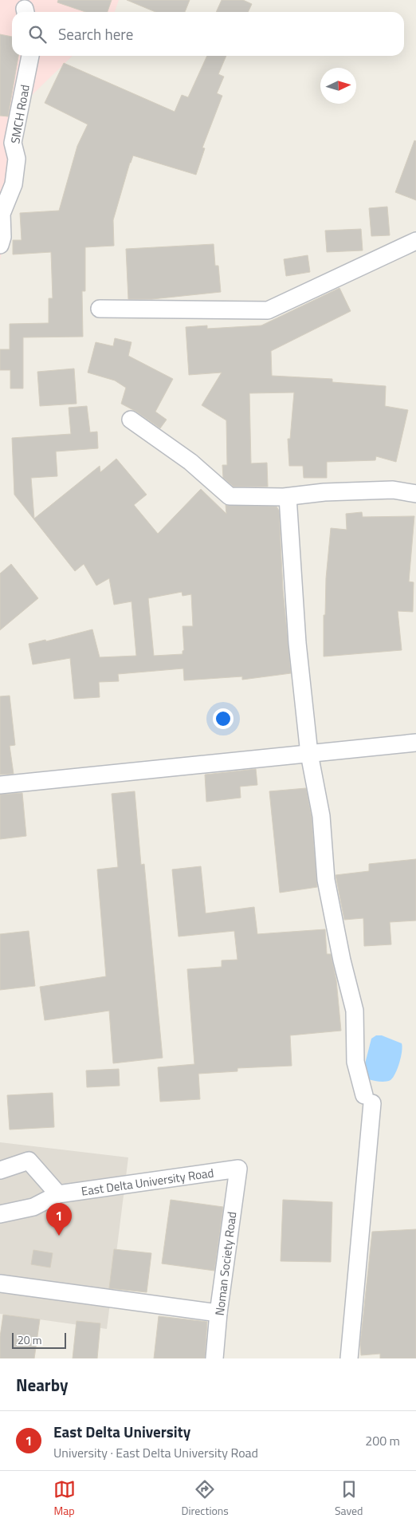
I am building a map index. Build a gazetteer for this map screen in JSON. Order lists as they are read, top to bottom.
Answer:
{
  "streets": {
    "street": ["SMCH Road", "East Delta University Road", "Noman Society Road"]
  },
  "crossings": [
    ["East Delta University Road", "Noman Society Road"]
  ],
  "scale_bar": "20 m",
  "north": "right",
  "page": {
    "search": "Search here",
    "pins": "1",
    "scale": "20 m",
    "heading": "Nearby",
    "list": [
      {
        "mark": "1",
        "name": "East Delta University",
        "note": "University · East Delta University Road",
        "value": "200 m"
      }
    ],
    "nav": ["Map", "Directions", "Saved"]
  }
}
